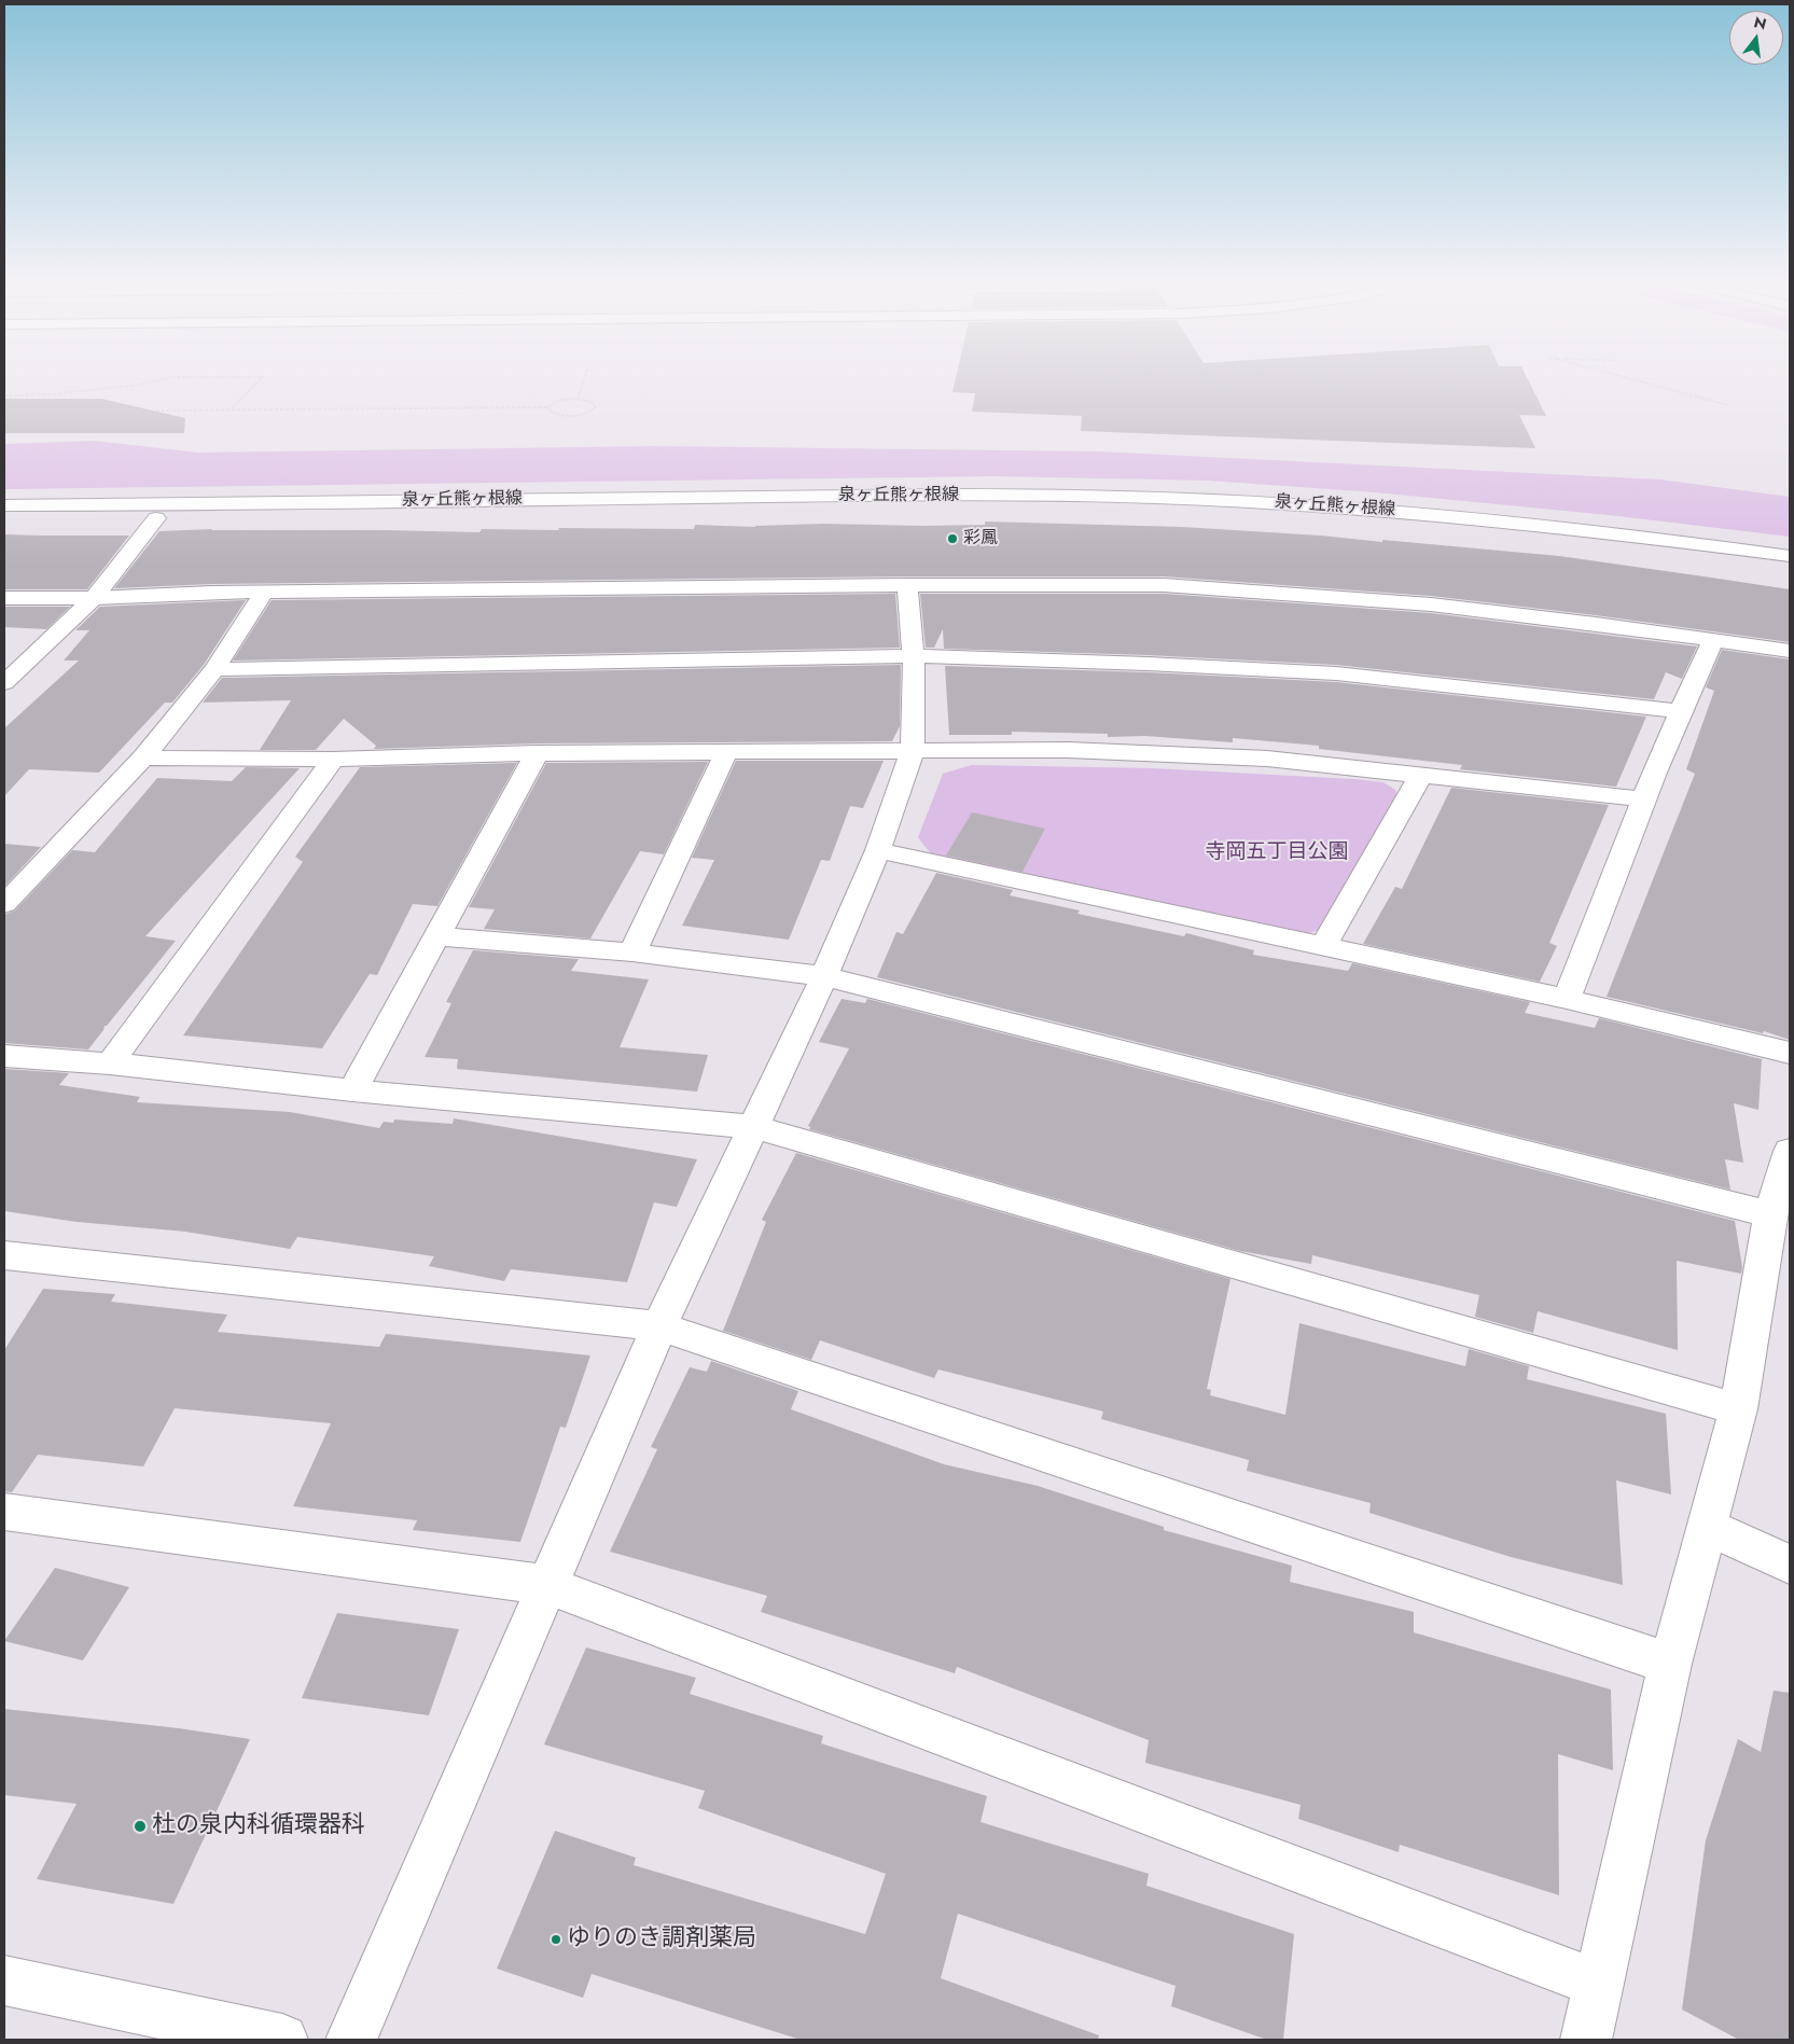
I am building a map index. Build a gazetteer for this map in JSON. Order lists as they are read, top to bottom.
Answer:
{
  "streets": {
    "street": ["泉ヶ丘熊ヶ根線"]
  },
  "parks": ["寺岡五丁目公園"],
  "places": ["彩鳳", "杜の泉内科循環器科", "ゆりのき調剤薬局"],
  "north": "top"
}
